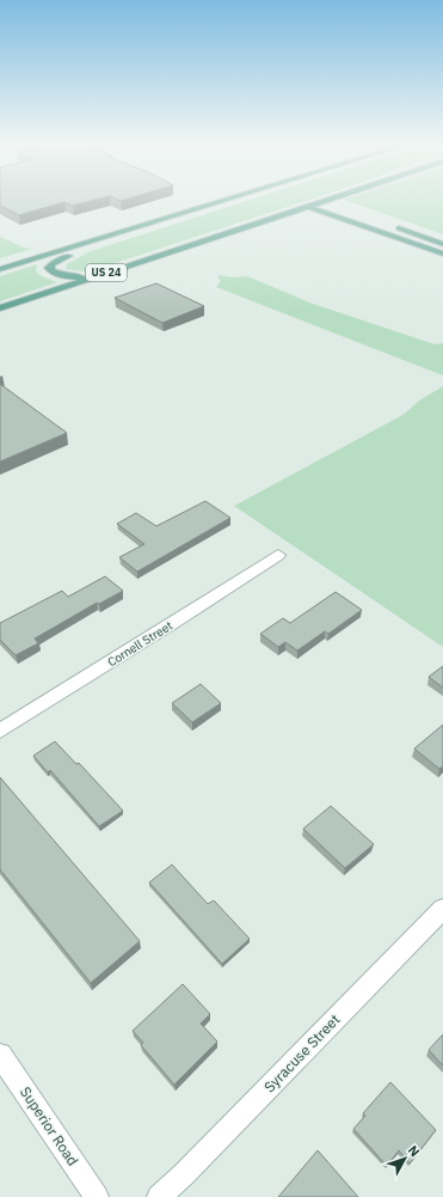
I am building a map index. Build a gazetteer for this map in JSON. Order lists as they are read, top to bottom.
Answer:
{
  "streets": {
    "main road": ["US 24"],
    "street": ["Cornell Street", "Syracuse Street", "Superior Road"]
  },
  "north": "top right"
}
